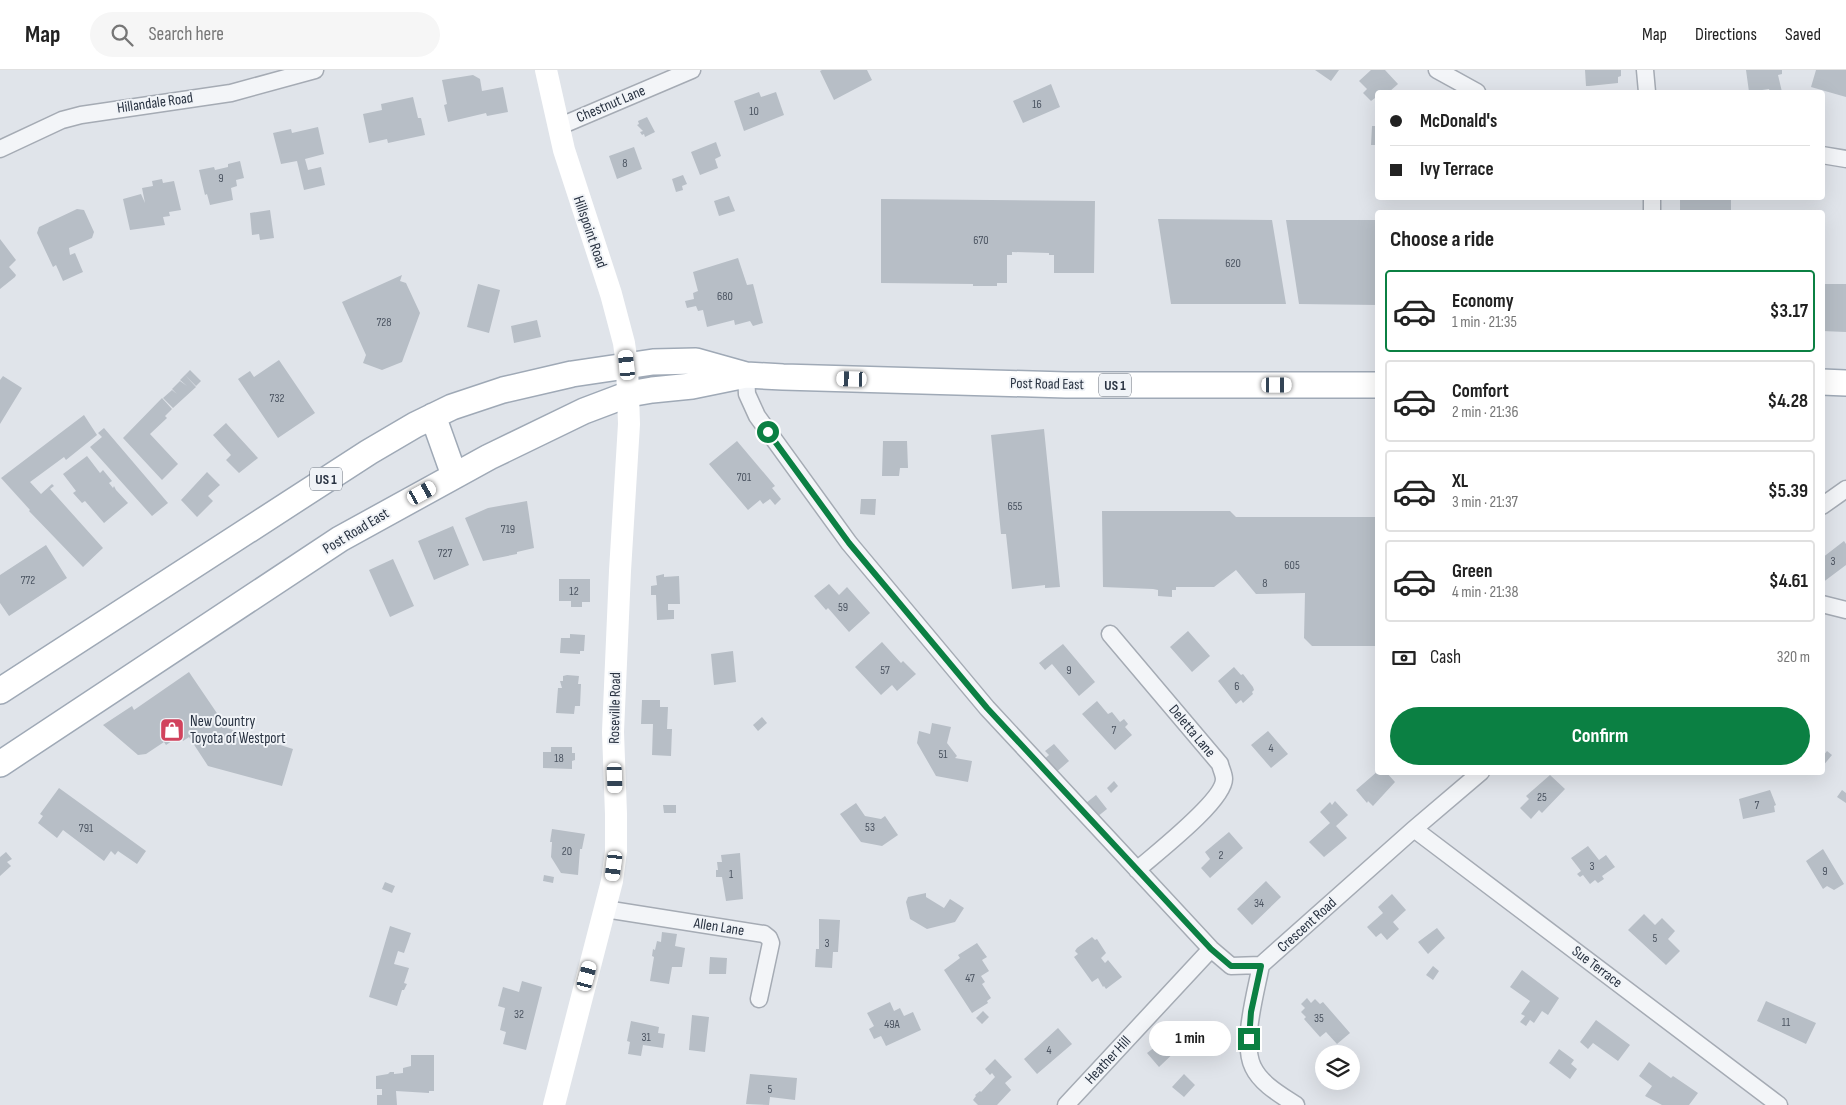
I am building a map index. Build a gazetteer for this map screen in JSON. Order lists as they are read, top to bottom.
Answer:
{
  "streets": {
    "main road": ["Post Road East", "US 1"],
    "street": [
      "Hillandale Road",
      "Chestnut Lane",
      "Hillspoint Road",
      "Roseville Road",
      "Deletta Lane",
      "Crescent Road",
      "Allen Lane",
      "Sue Terrace",
      "Heather Hill"
    ]
  },
  "crossings": [
    ["Chestnut Lane", "Hillspoint Road"],
    ["Hillspoint Road", "Post Road East"],
    ["Hillspoint Road", "Roseville Road"],
    ["Post Road East", "Roseville Road"],
    ["Roseville Road", "Allen Lane"],
    ["Crescent Road", "Sue Terrace"]
  ],
  "places": {
    "shop": ["New Country Toyota of Westport"]
  },
  "house_numbers": [
    "16",
    "10",
    "8",
    "9",
    "670",
    "620",
    "680",
    "728",
    "732",
    "701",
    "655",
    "719",
    "727",
    "3",
    "605",
    "772",
    "8",
    "12",
    "59",
    "57",
    "9",
    "6",
    "7",
    "4",
    "51",
    "18",
    "25",
    "7",
    "53",
    "791",
    "20",
    "2",
    "3",
    "9",
    "1",
    "34",
    "5",
    "3",
    "47",
    "32",
    "35",
    "11",
    "49A",
    "31",
    "4",
    "5"
  ],
  "page": {
    "header": "Map",
    "search": "Search here",
    "nav": ["Map", "Directions", "Saved"],
    "banner": ["McDonald's", "Ivy Terrace"],
    "heading": "Choose a ride",
    "list": [
      {
        "name": "Economy",
        "note": "1 min · 21:35",
        "value": "$3.17"
      },
      {
        "name": "Comfort",
        "note": "2 min · 21:36",
        "value": "$4.28"
      },
      {
        "name": "XL",
        "note": "3 min · 21:37",
        "value": "$5.39"
      },
      {
        "name": "Green",
        "note": "4 min · 21:38",
        "value": "$4.61"
      }
    ],
    "pay": ["Cash", "320 m"],
    "buttons": "Confirm",
    "bubble": "1 min"
  }
}
